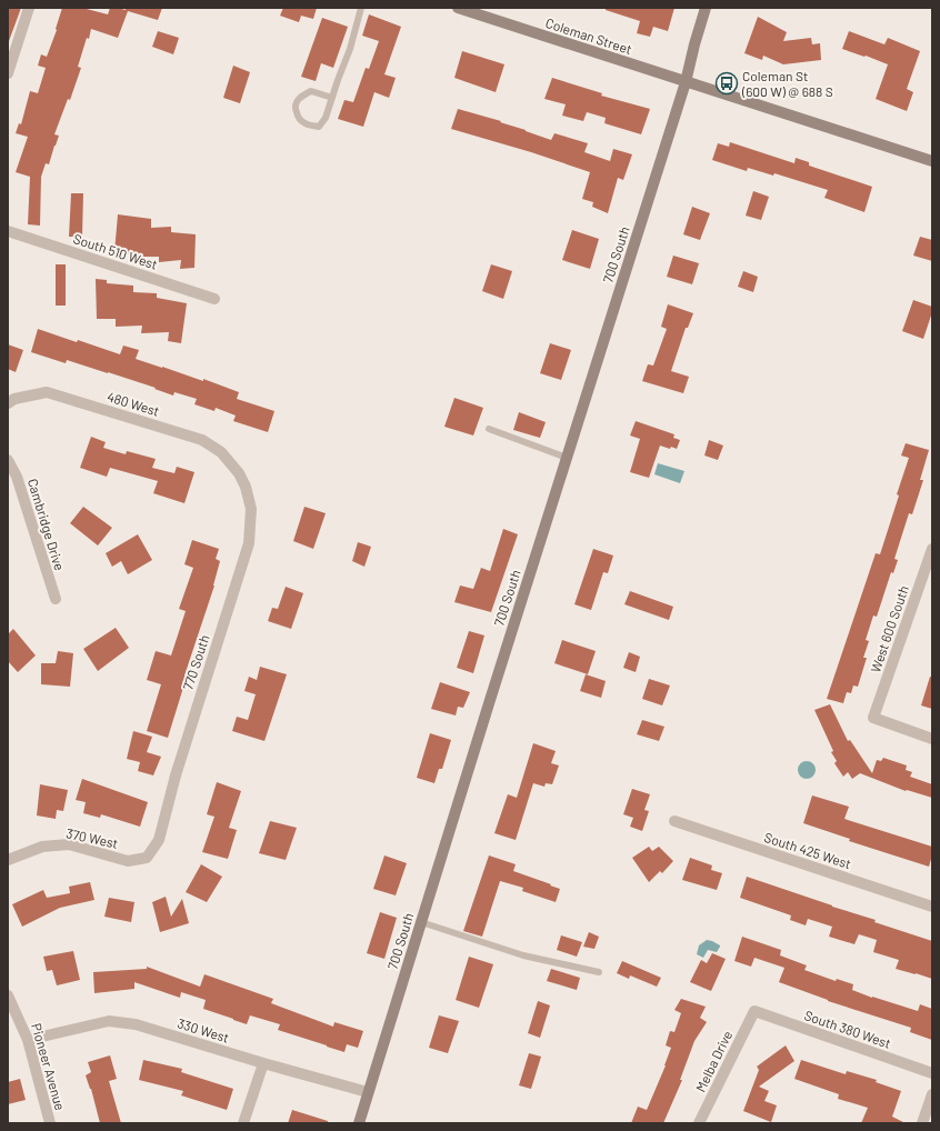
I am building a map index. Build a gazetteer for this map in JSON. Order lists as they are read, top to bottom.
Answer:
{
  "streets": {
    "street": [
      "Coleman Street",
      "South 510 West",
      "700 South",
      "480 West",
      "Cambridge Drive",
      "West 600 South",
      "770 South",
      "370 West",
      "South 425 West",
      "South 380 West",
      "330 West",
      "Melba Drive",
      "Pioneer Avenue"
    ]
  },
  "crossings": [
    ["Coleman Street", "700 South"],
    ["700 South", "330 West"],
    ["480 West", "770 South"],
    ["770 South", "370 West"],
    ["South 380 West", "Melba Drive"],
    ["330 West", "Pioneer Avenue"]
  ],
  "places": {
    "bus stop": ["Coleman St (600 W) @ 688 S"]
  }
}
